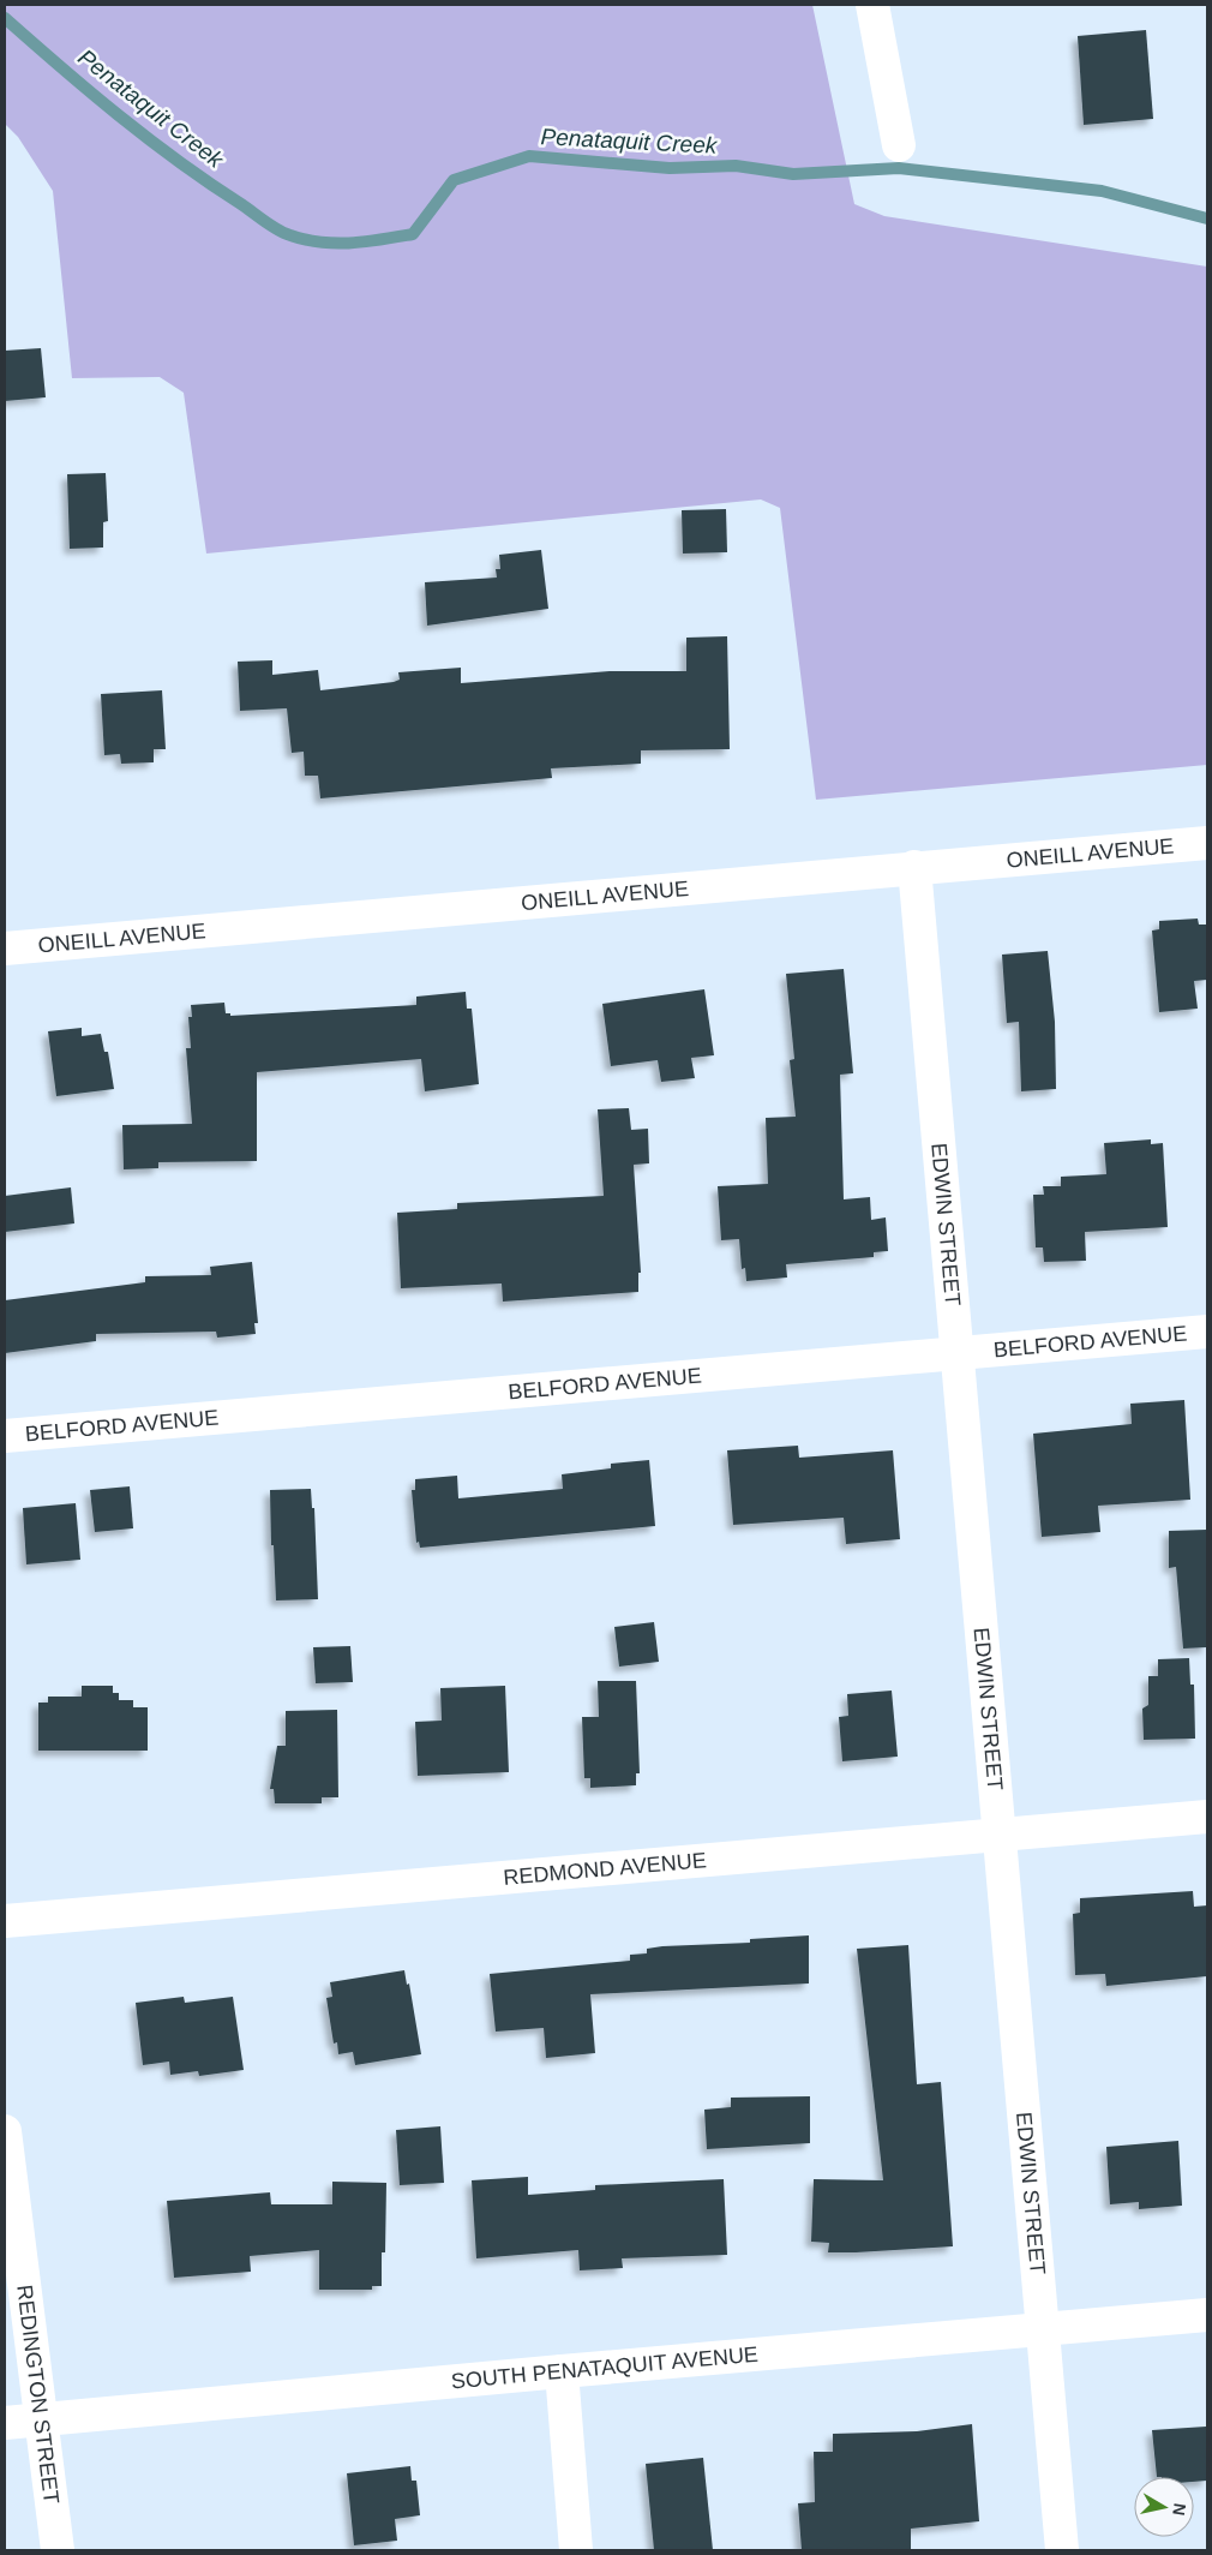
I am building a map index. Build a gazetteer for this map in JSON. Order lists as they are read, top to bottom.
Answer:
{
  "streets": {
    "street": [
      "ONEILL AVENUE",
      "EDWIN STREET",
      "BELFORD AVENUE",
      "REDMOND AVENUE",
      "SOUTH PENATAQUIT AVENUE",
      "REDINGTON STREET"
    ]
  },
  "crossings": [
    ["ONEILL AVENUE", "EDWIN STREET"],
    ["EDWIN STREET", "BELFORD AVENUE"],
    ["EDWIN STREET", "REDMOND AVENUE"],
    ["EDWIN STREET", "SOUTH PENATAQUIT AVENUE"],
    ["SOUTH PENATAQUIT AVENUE", "REDINGTON STREET"]
  ],
  "water": ["Penataquit Creek"],
  "north": "right"
}
